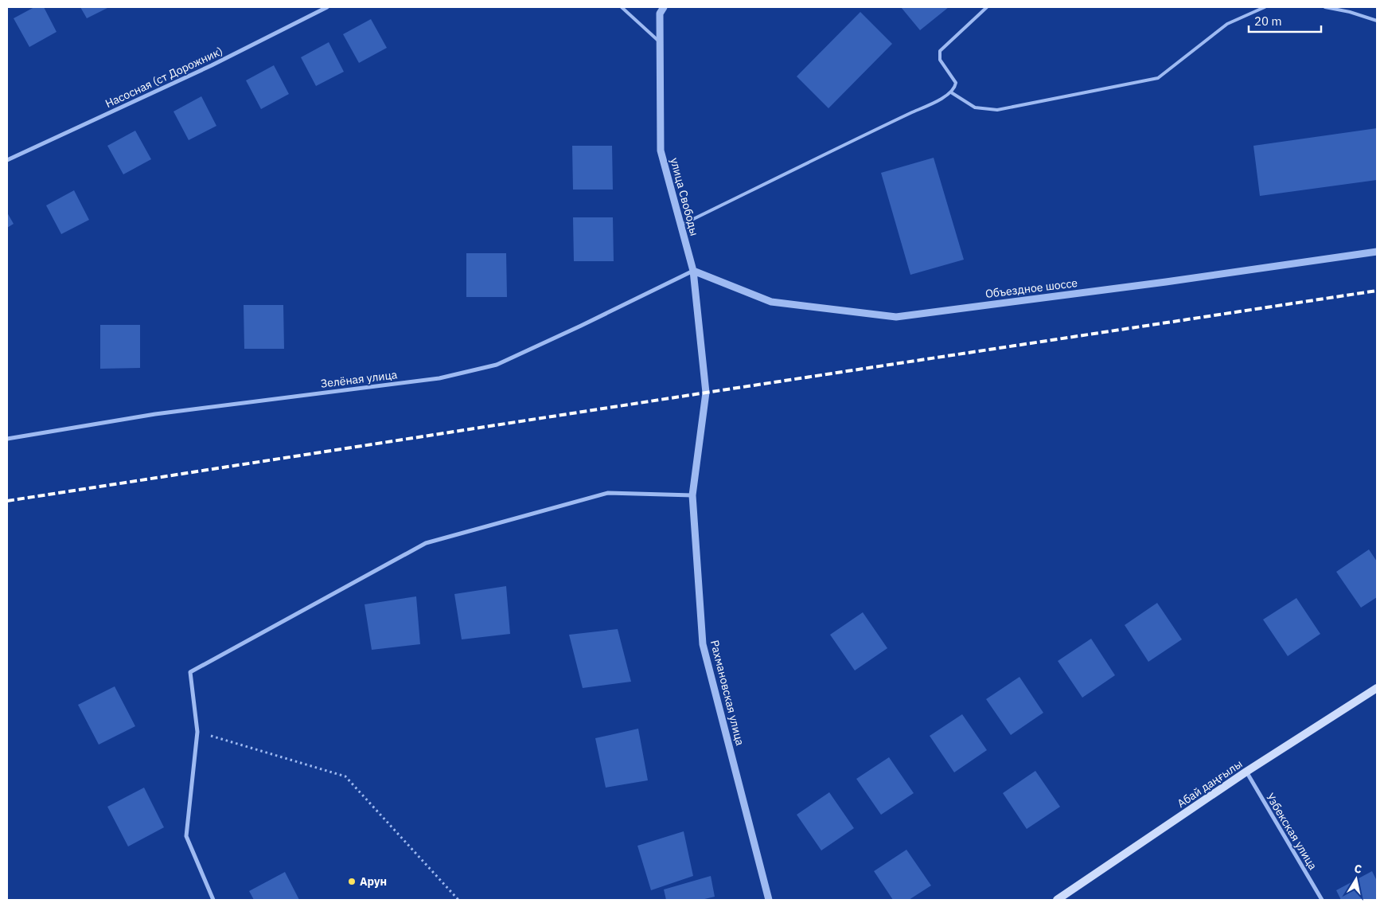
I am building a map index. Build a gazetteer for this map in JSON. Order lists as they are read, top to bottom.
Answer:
{
  "streets": {
    "main road": ["Абай даңғылы"],
    "street": [
      "Насосная (ст Дорожник)",
      "улица Свободы",
      "Объездное шоссе",
      "Зелёная улица",
      "Рахмановская улица",
      "Узбекская улица"
    ]
  },
  "crossings": [
    ["улица Свободы", "Объездное шоссе"],
    ["улица Свободы", "Зелёная улица"],
    ["улица Свободы", "Рахмановская улица"],
    ["Объездное шоссе", "Зелёная улица"],
    ["Абай даңғылы", "Узбекская улица"]
  ],
  "places": ["Арун"],
  "scale_bar": "20 m",
  "north": "top"
}
